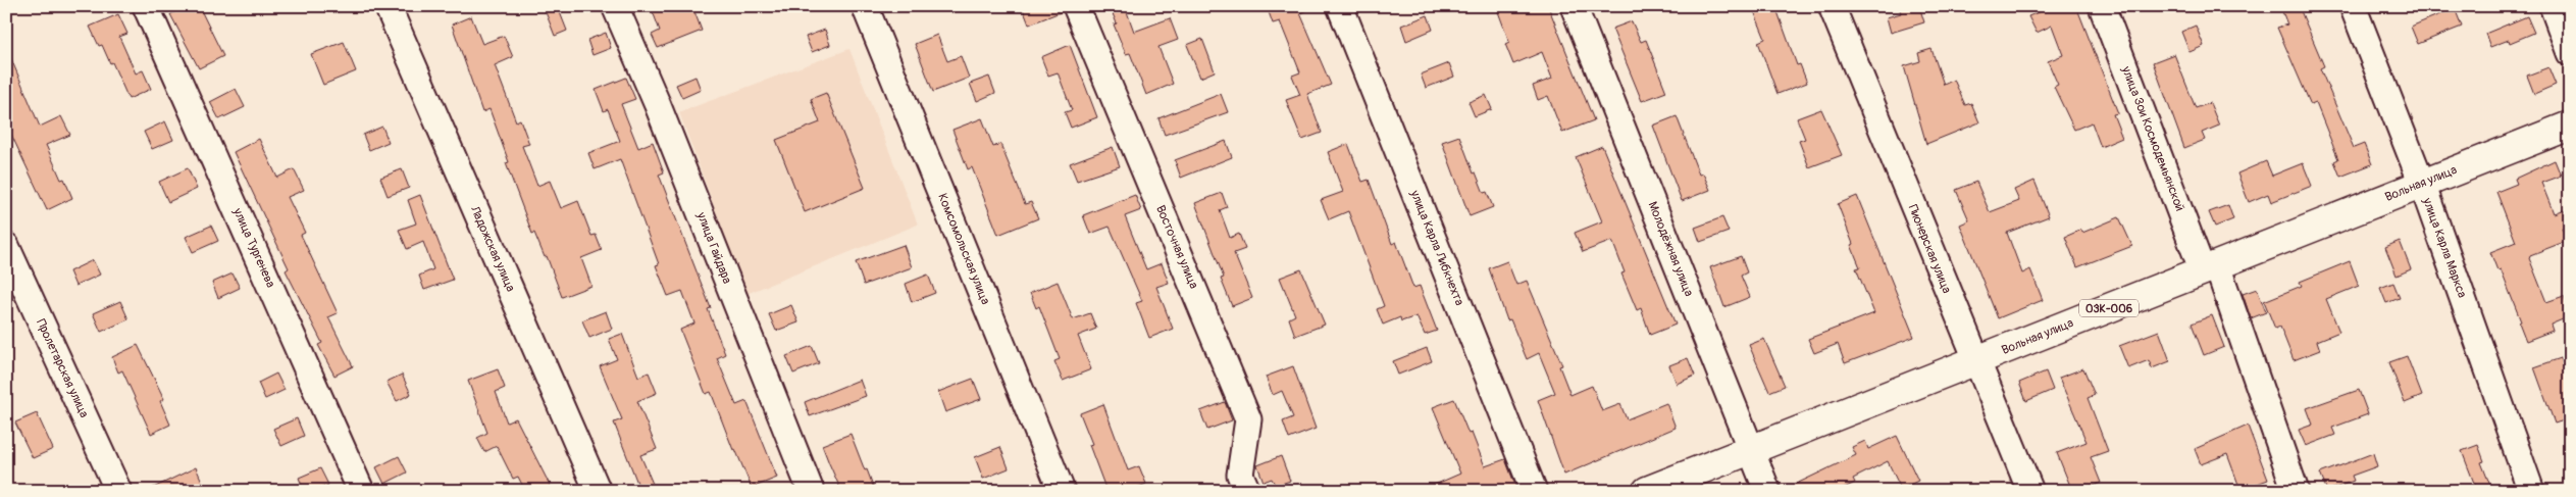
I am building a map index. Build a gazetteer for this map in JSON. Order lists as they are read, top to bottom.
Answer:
{
  "streets": {
    "main road": ["Вольная улица", "03К-006"],
    "street": [
      "улица Зои Космодемьянской",
      "Восточная улица",
      "улица Тургенева",
      "улица Гайдара",
      "улица Карла Либкнехта",
      "улица Карла Маркса",
      "Ладожская улица",
      "Комсомольская улица",
      "Молодёжная улица",
      "Пионерская улица",
      "Пролетарская улица"
    ]
  },
  "crossings": [
    ["улица Зои Космодемьянской", "Вольная улица"],
    ["Вольная улица", "улица Карла Маркса"],
    ["Вольная улица", "Молодёжная улица"],
    ["Вольная улица", "Пионерская улица"]
  ]
}
